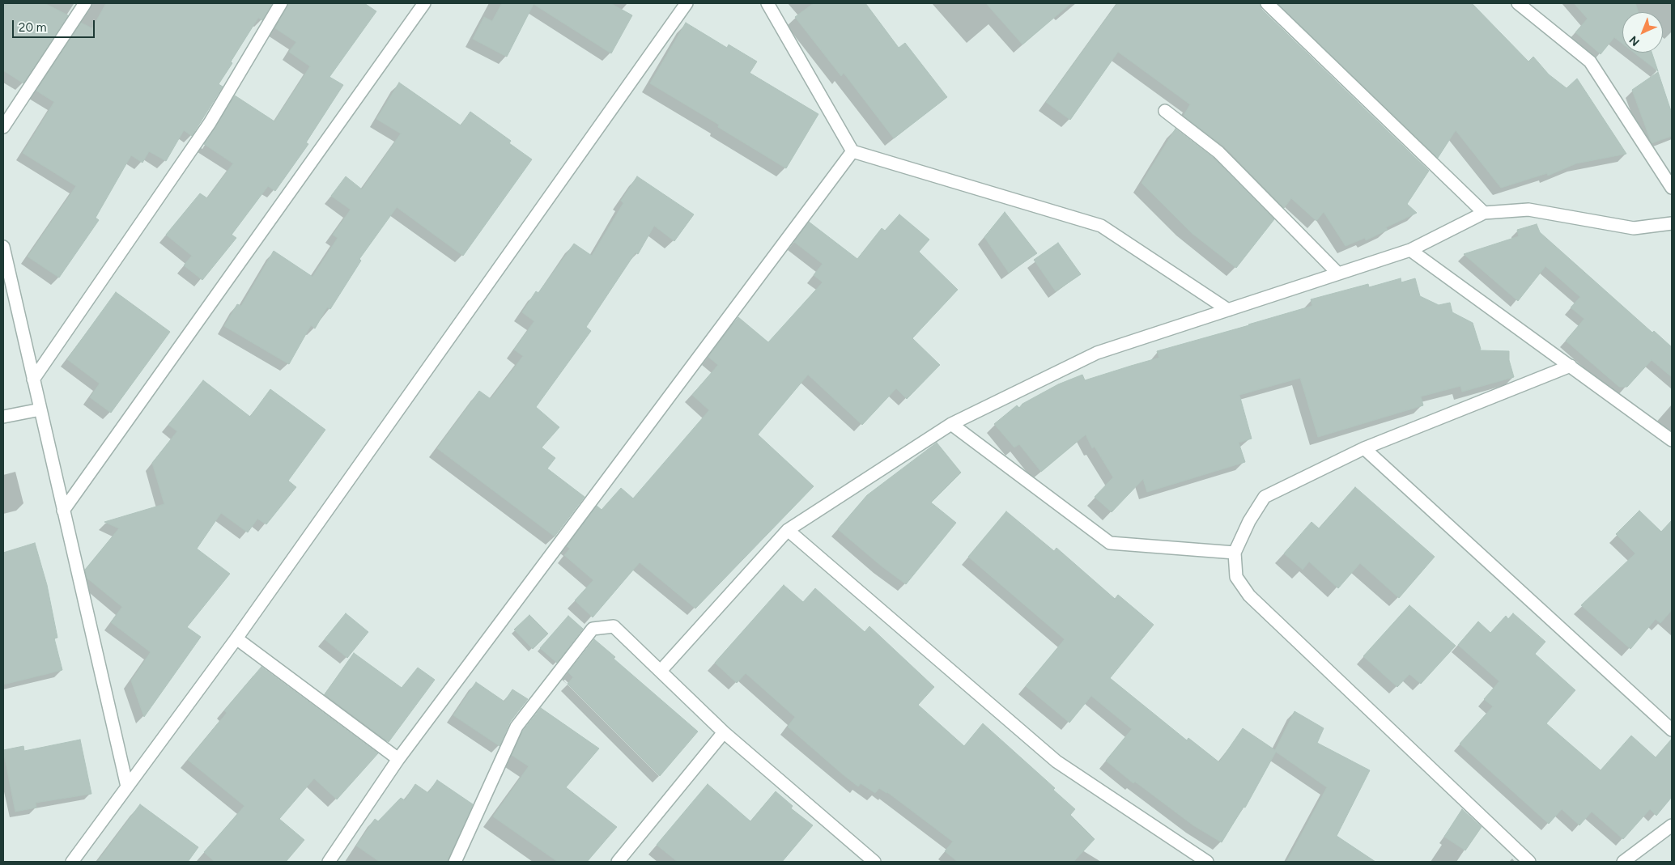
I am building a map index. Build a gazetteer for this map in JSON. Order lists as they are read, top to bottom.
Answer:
{
  "scale_bar": "20 m",
  "north": "bottom left"
}
